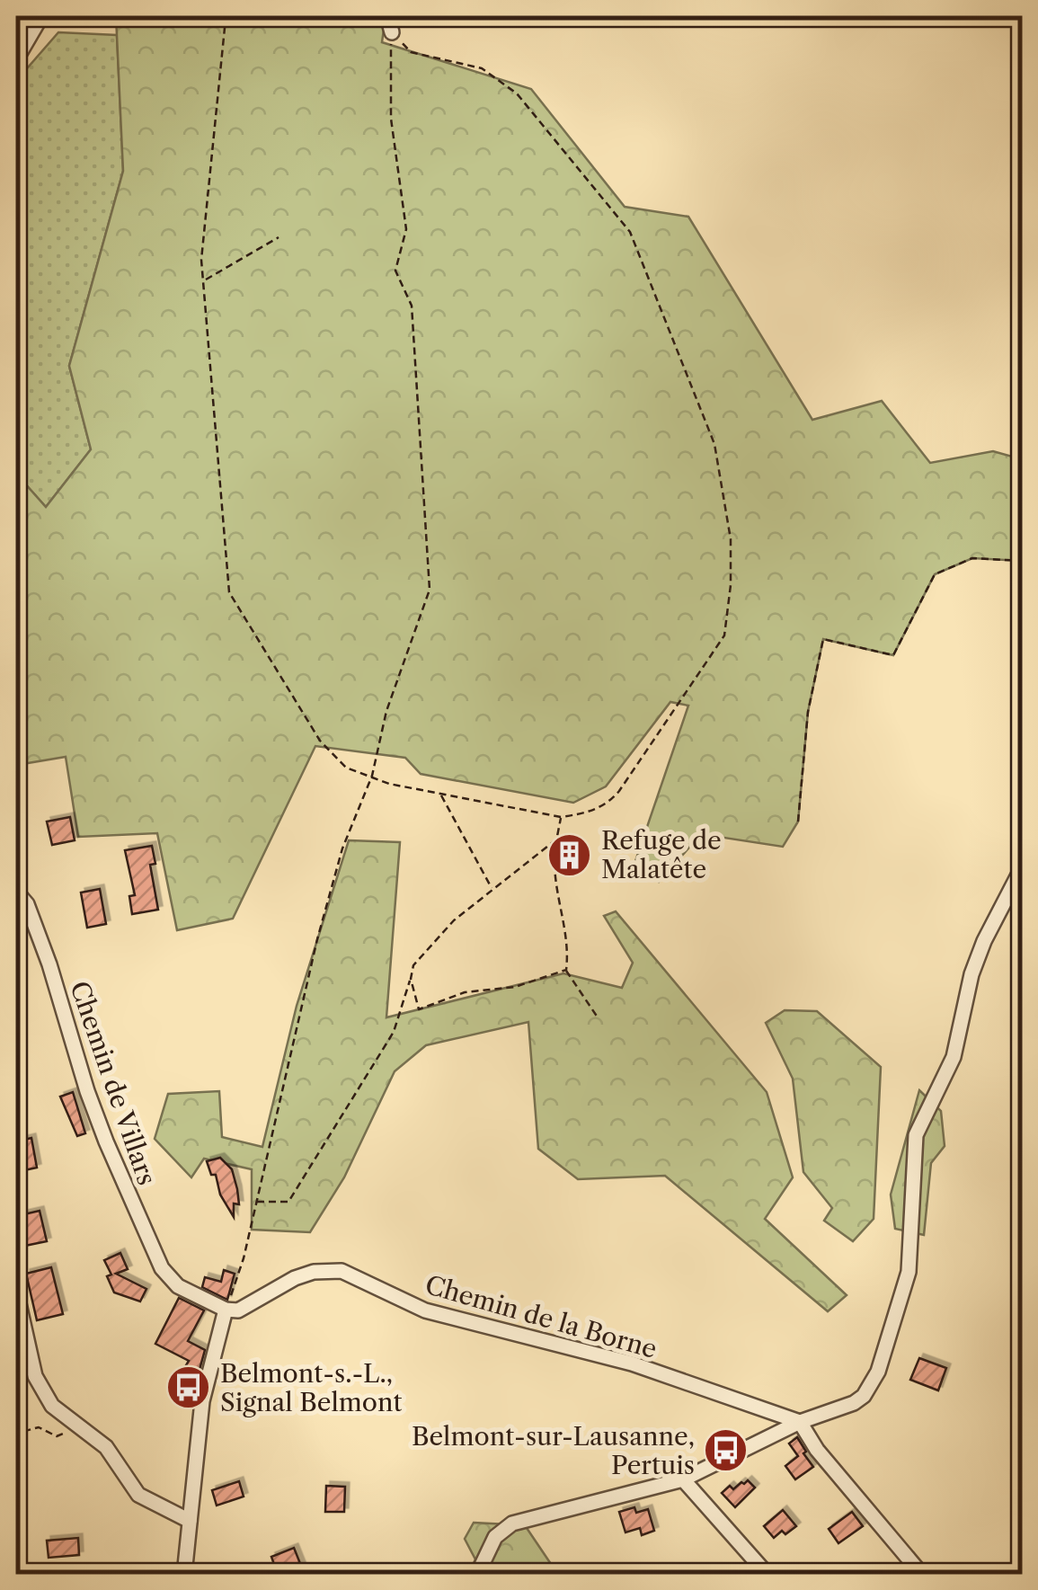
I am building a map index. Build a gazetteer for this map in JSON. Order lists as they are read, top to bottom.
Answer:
{
  "streets": {
    "street": ["Chemin de Villars", "Chemin de la Borne"]
  },
  "crossings": [
    ["Chemin de Villars", "Chemin de la Borne"]
  ],
  "places": {
    "building": ["Refuge de Malatête"],
    "bus stop": ["Belmont-s.-L., Signal Belmont", "Belmont-sur-Lausanne, Pertuis"]
  }
}
